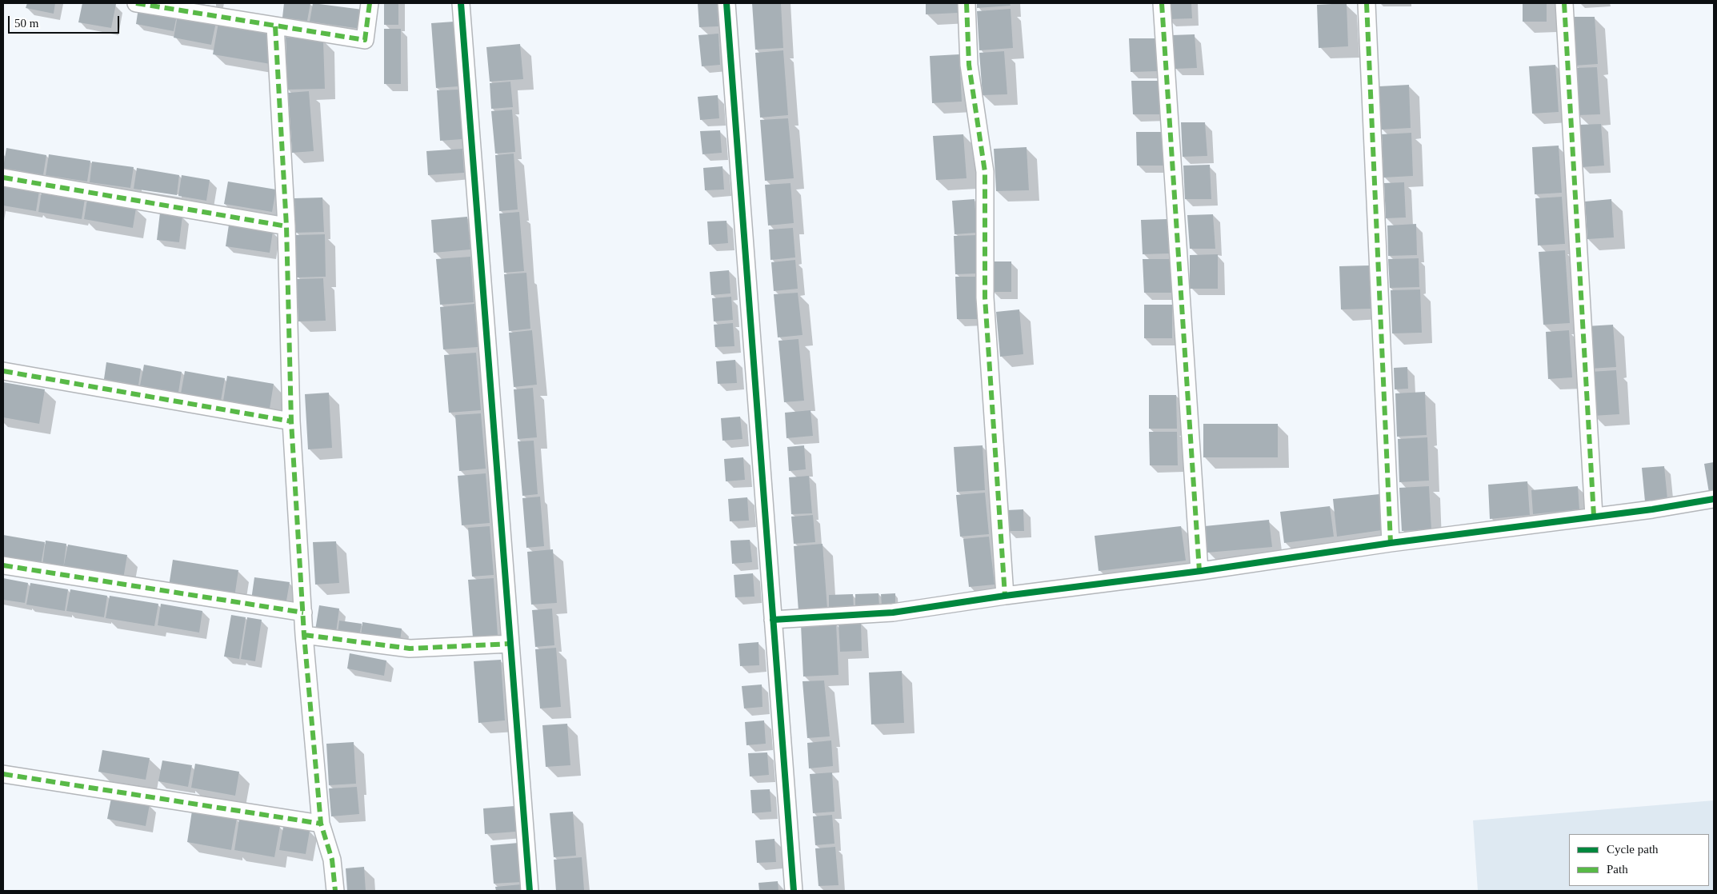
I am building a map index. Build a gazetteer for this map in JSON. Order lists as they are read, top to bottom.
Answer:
{
  "legend": ["Cycle path", "Path"],
  "scale_bar": "50 m"
}
